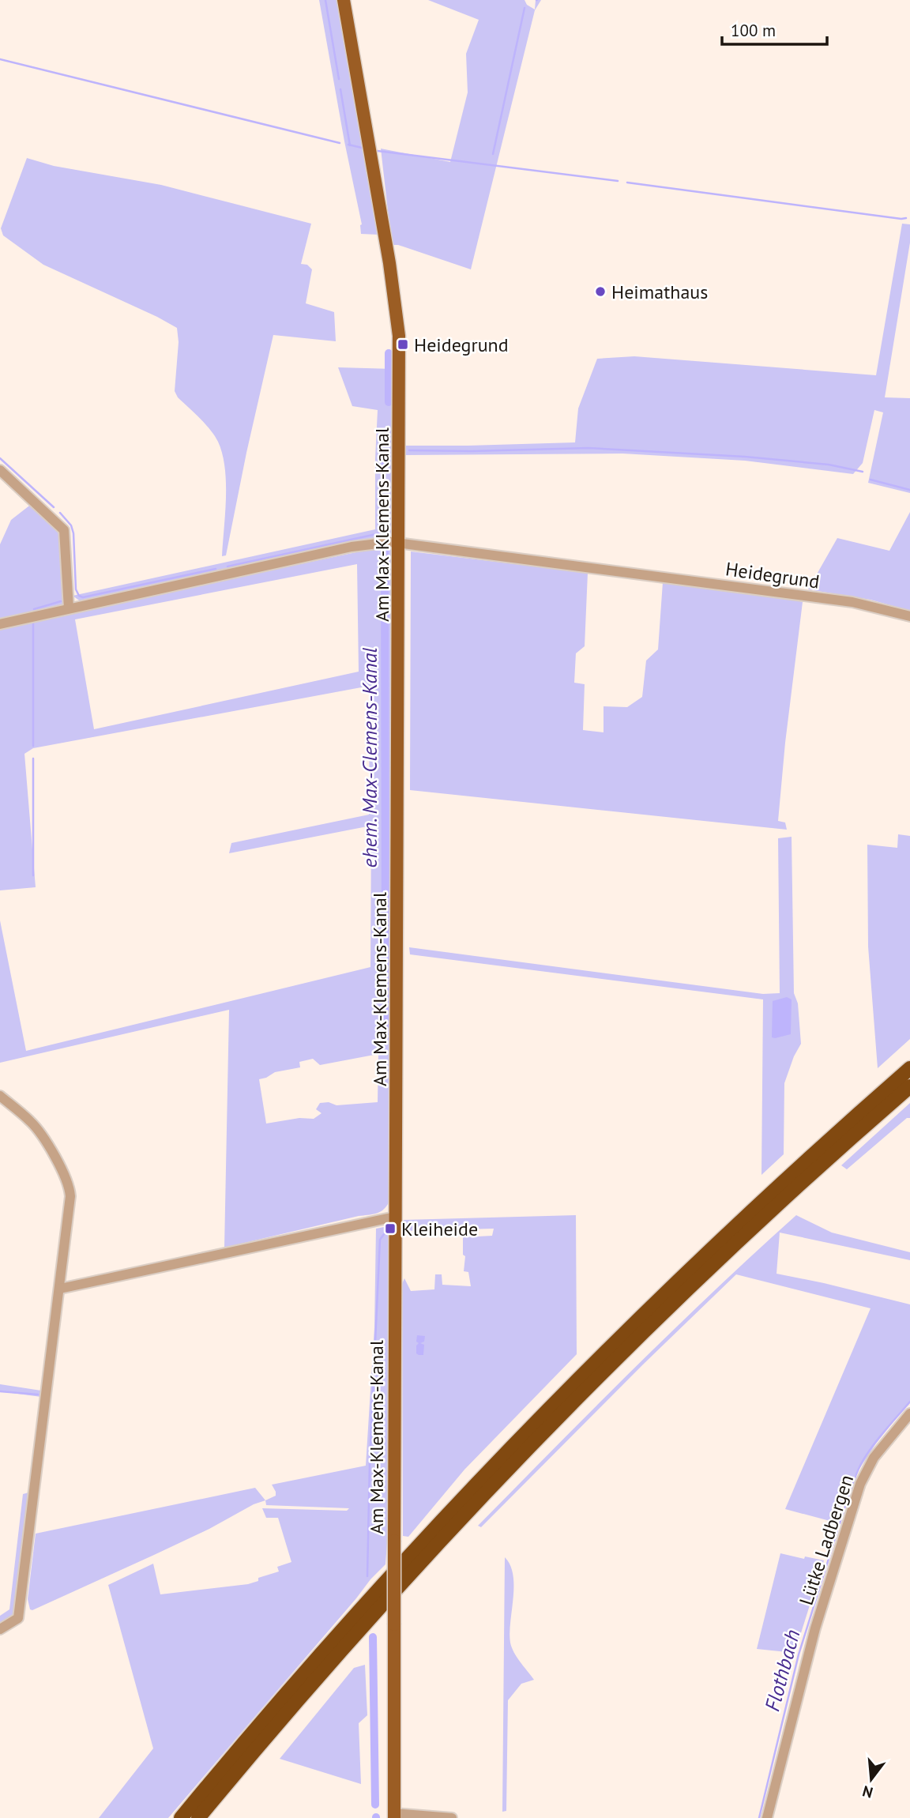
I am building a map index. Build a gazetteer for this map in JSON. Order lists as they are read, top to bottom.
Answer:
{
  "streets": {
    "main road": ["Am Max-Klemens-Kanal"],
    "street": ["Heidegrund", "Lütke Ladbergen"]
  },
  "crossings": [
    ["Am Max-Klemens-Kanal", "Heidegrund"]
  ],
  "water": ["ehem. Max-Clemens-Kanal", "Flothbach"],
  "places": {
    "other": ["Heimathaus"],
    "transit": ["Heidegrund", "Kleiheide"]
  },
  "scale_bar": "100 m",
  "north": "bottom"
}
